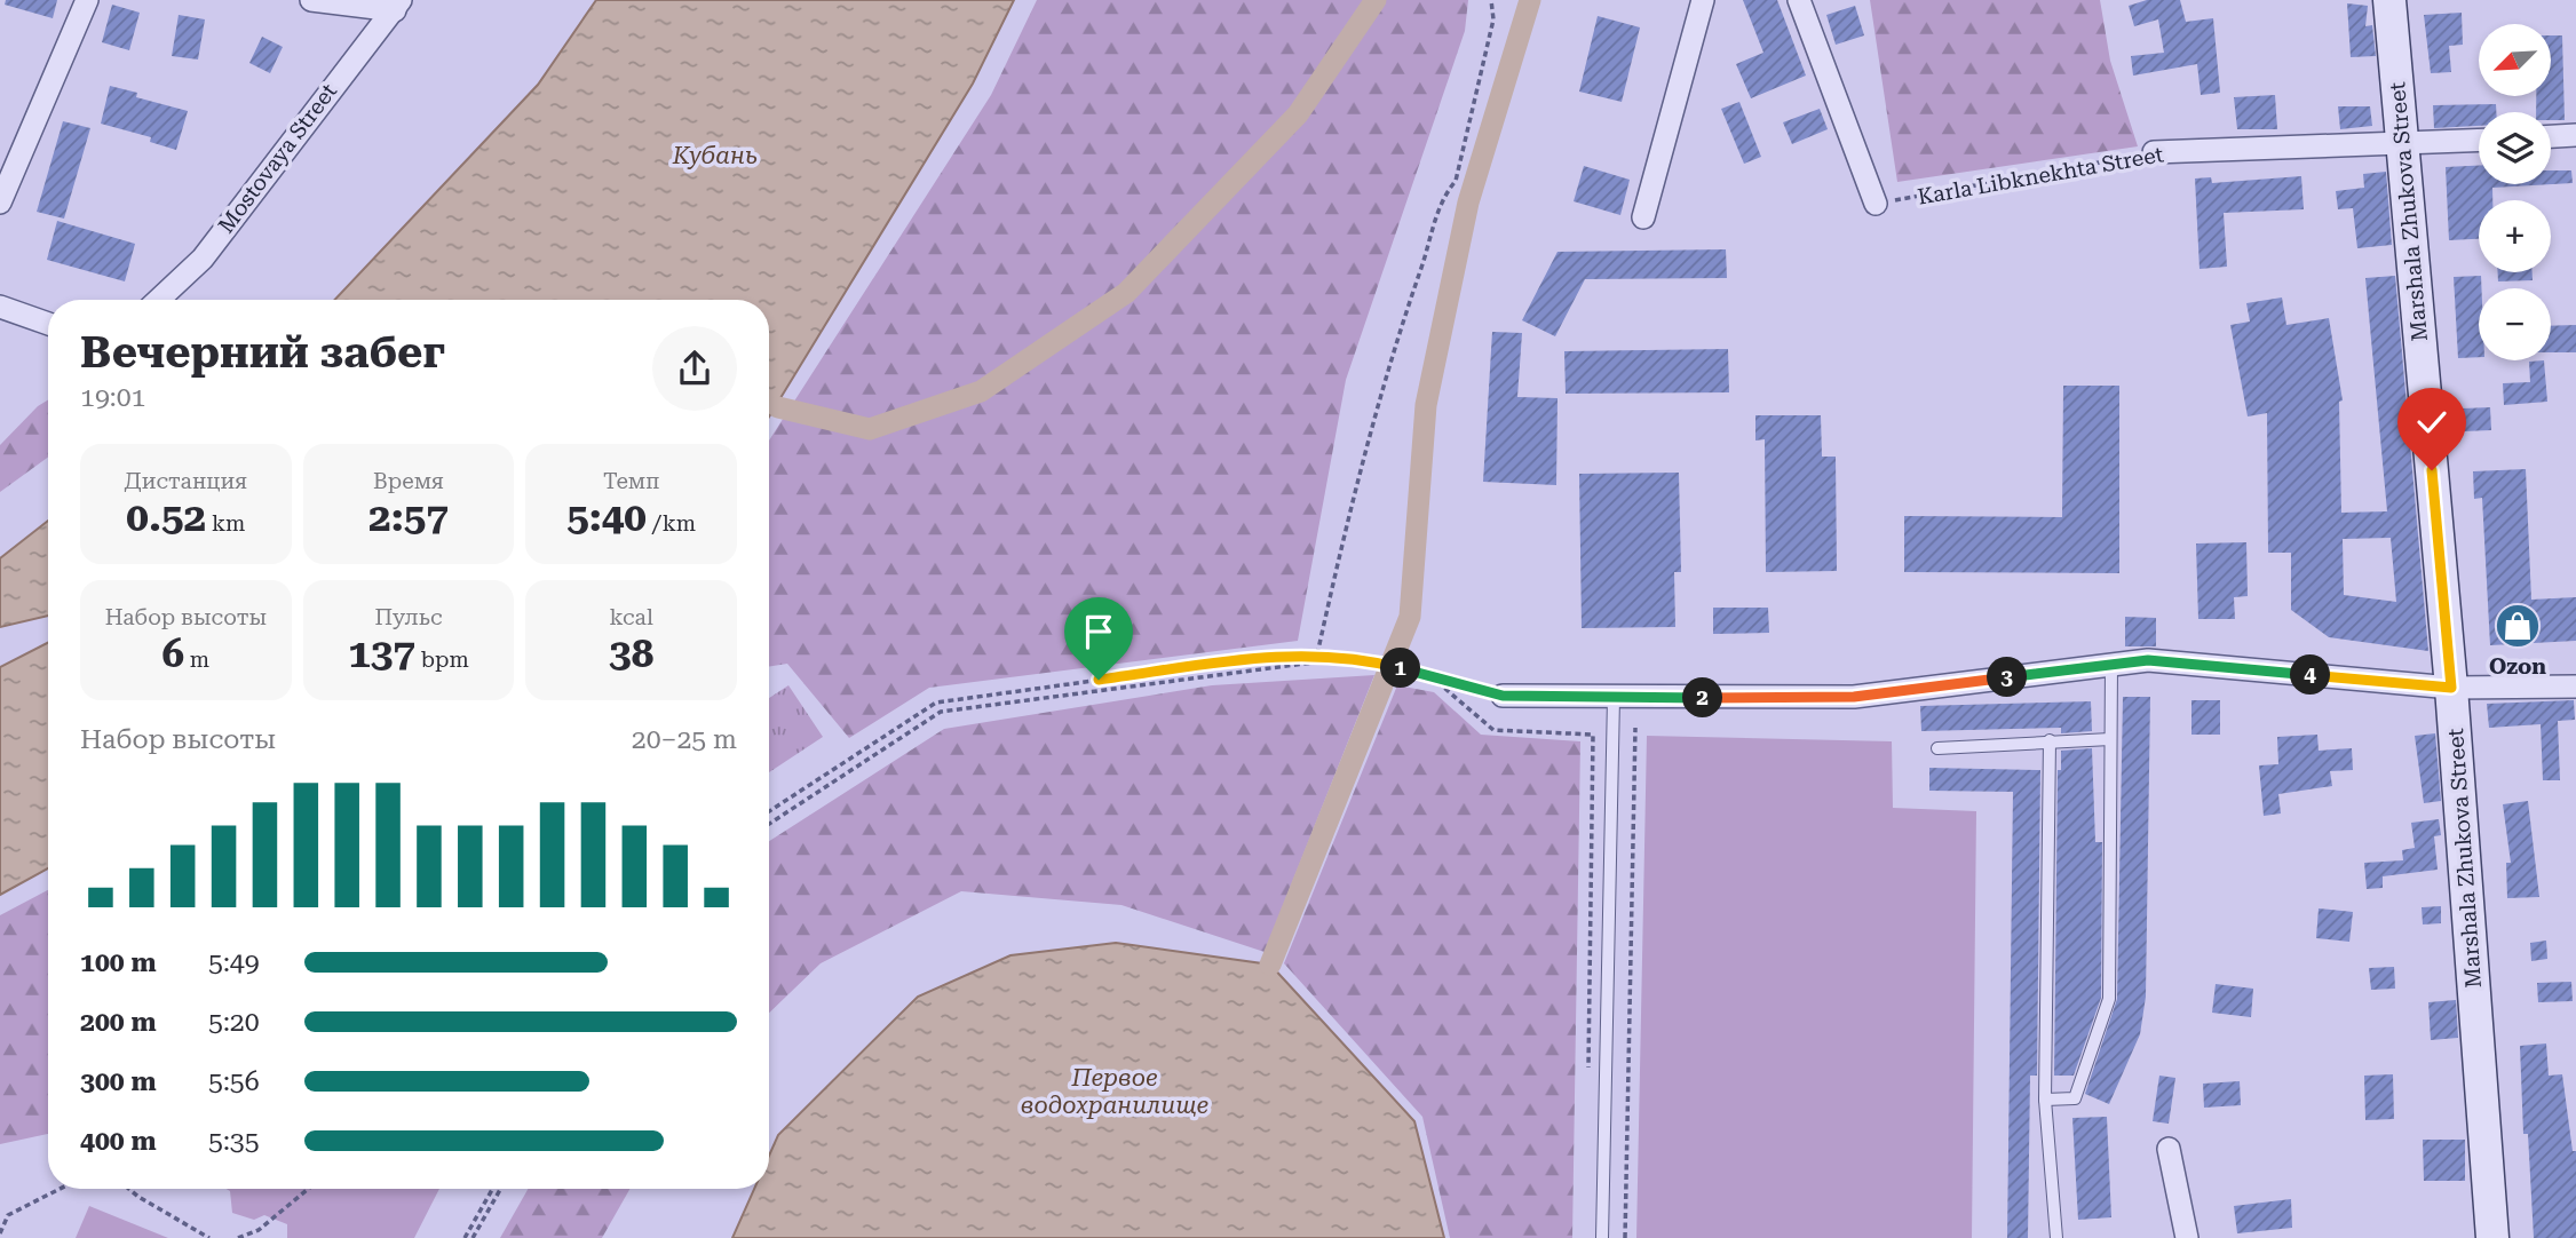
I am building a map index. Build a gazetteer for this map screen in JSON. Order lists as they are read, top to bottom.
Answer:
{
  "streets": {
    "main road": ["Marshala Zhukova Street"],
    "street": ["Mostovaya Street", "Karla Libknekhta Street"]
  },
  "crossings": [
    ["Karla Libknekhta Street", "Marshala Zhukova Street"]
  ],
  "water": ["Кубань", "Первое водохранилище"],
  "places": {
    "shop": ["Ozon"]
  },
  "north": "bottom left",
  "page": {
    "map_buttons": ["+", "−"],
    "heading": ["Вечерний забег", "19:01"],
    "stats": [
      ["Дистанция", "0.52 km"],
      ["Время", "2:57"],
      ["Темп", "5:40 /km"],
      ["Набор высоты", "6 m"],
      ["Пульс", "137 bpm"],
      ["kcal", "38"]
    ],
    "pins": [
      "1",
      "4",
      "3",
      "2"
    ],
    "chart": ["Набор высоты", "20–25 m"],
    "list": [
      {
        "name": "100 m",
        "note": "5:49"
      },
      {
        "name": "200 m",
        "note": "5:20"
      },
      {
        "name": "300 m",
        "note": "5:56"
      },
      {
        "name": "400 m",
        "note": "5:35"
      }
    ]
  }
}
